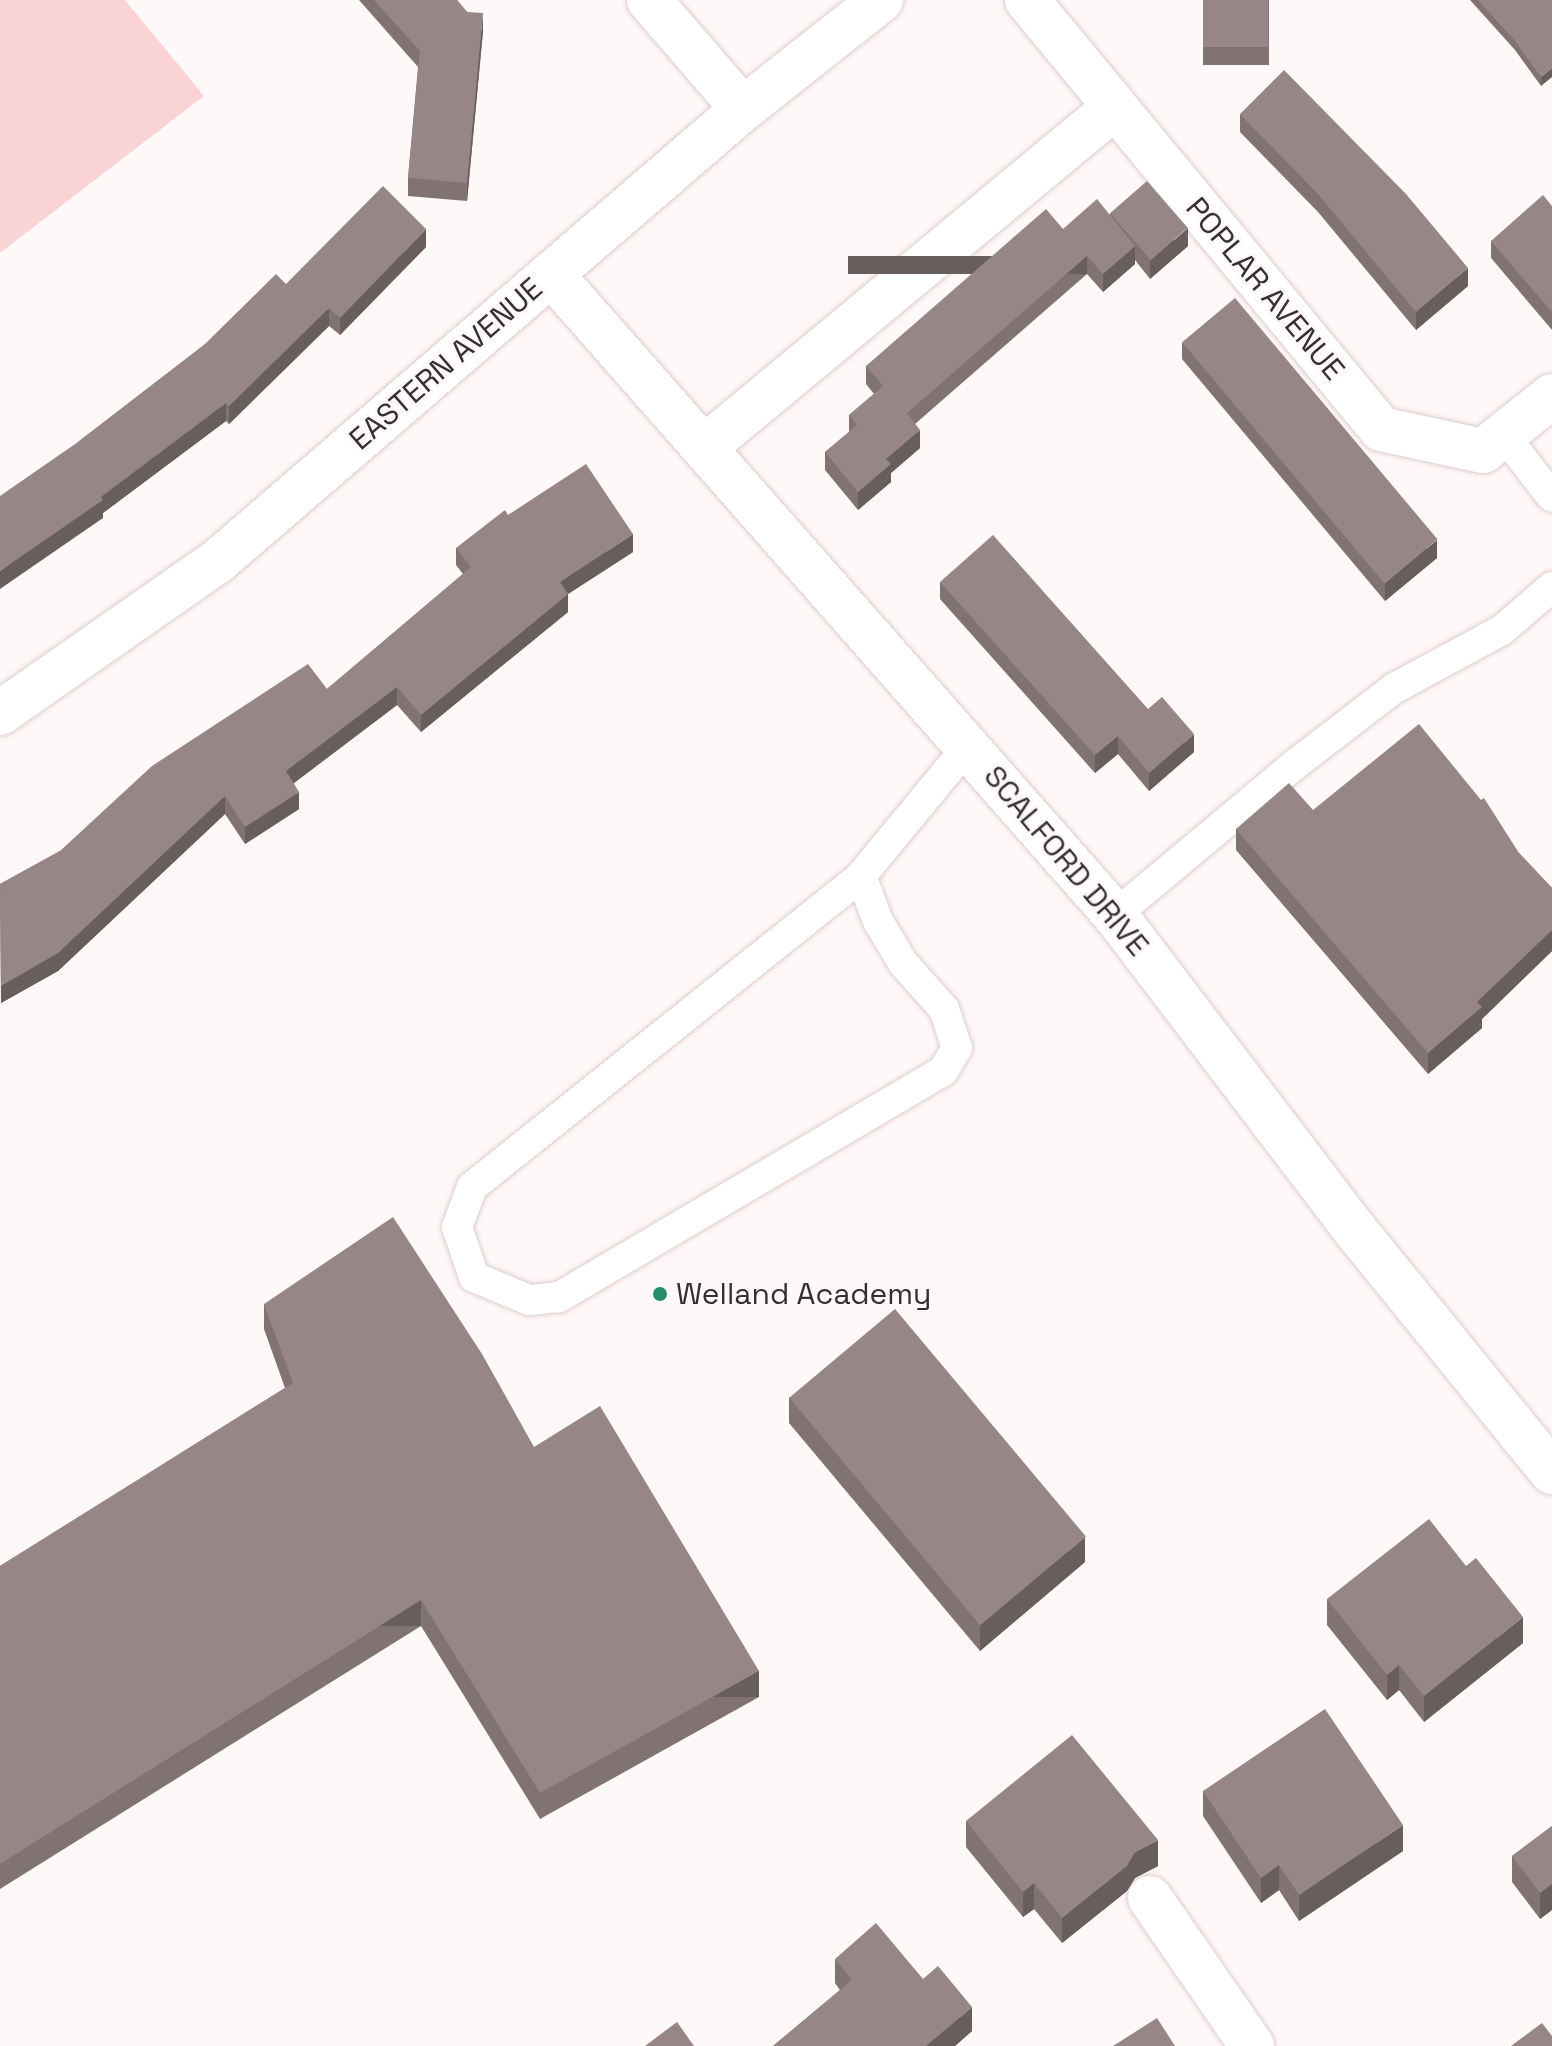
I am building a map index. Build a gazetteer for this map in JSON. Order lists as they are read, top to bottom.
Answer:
{
  "streets": {
    "street": ["POPLAR AVENUE", "EASTERN AVENUE", "SCALFORD DRIVE"]
  },
  "crossings": [
    ["EASTERN AVENUE", "SCALFORD DRIVE"]
  ],
  "places": ["Welland Academy"]
}
